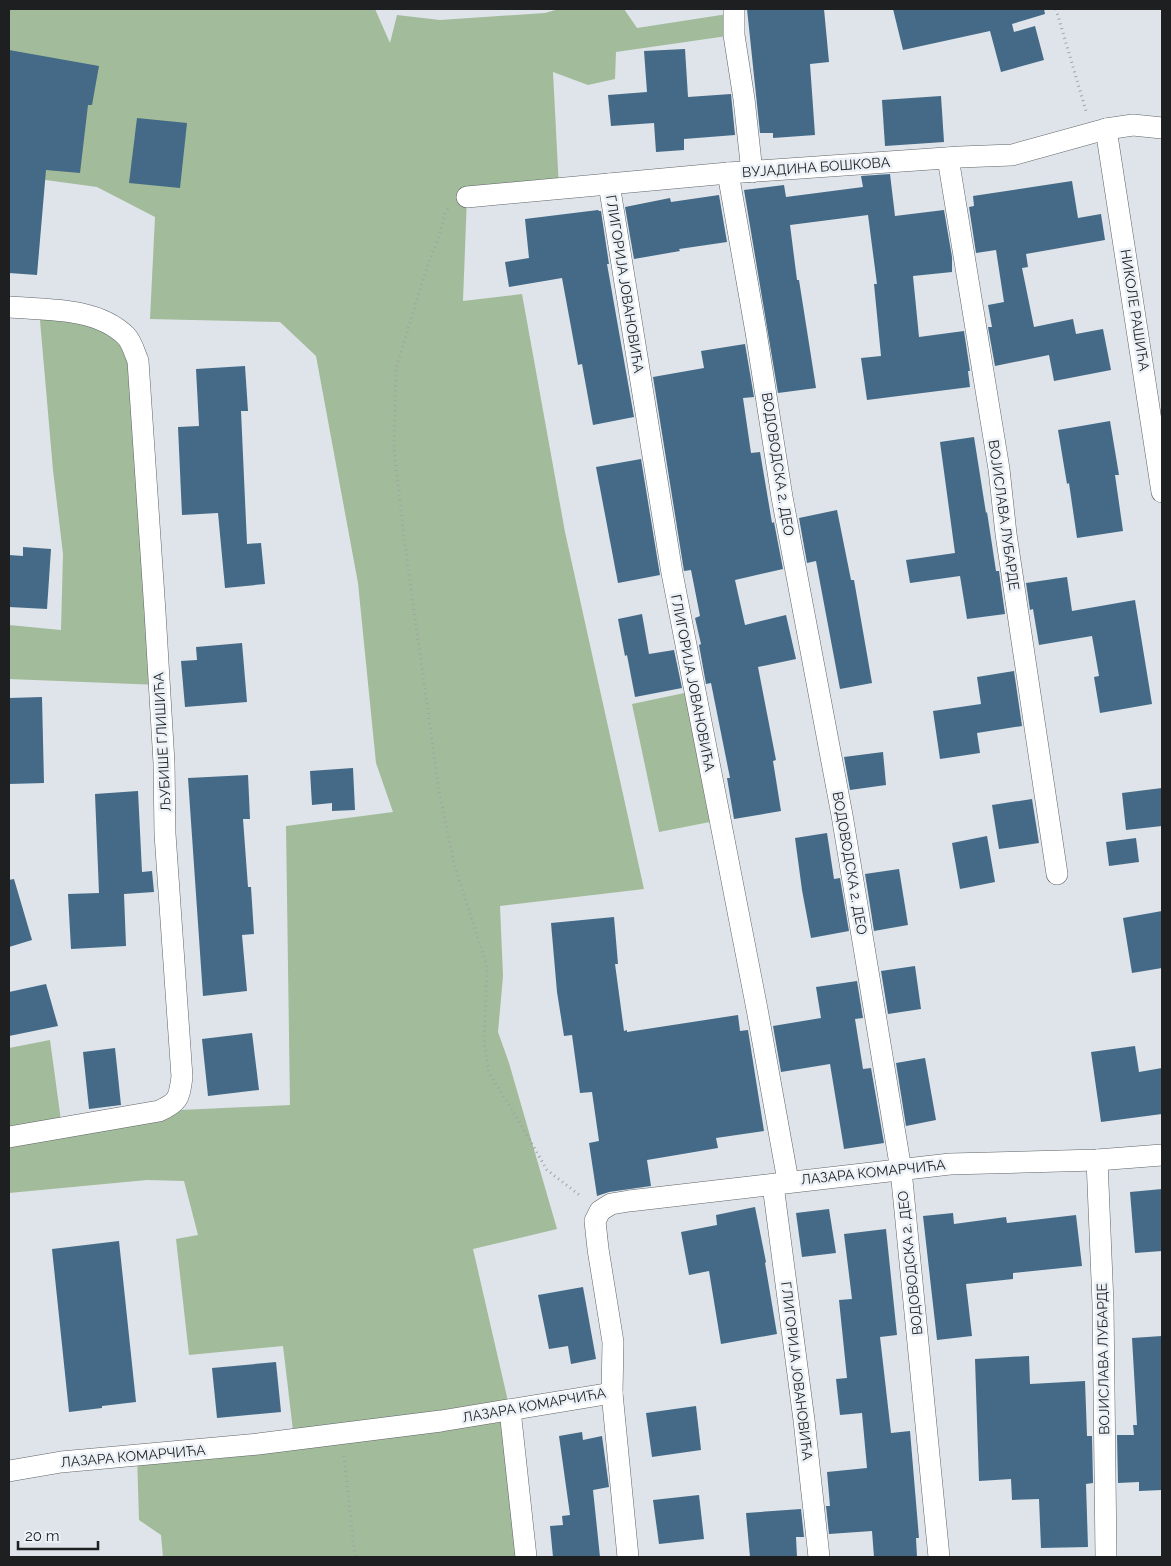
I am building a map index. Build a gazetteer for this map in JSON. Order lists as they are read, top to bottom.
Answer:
{
  "streets": {
    "street": [
      "ВУЈАДИНА БОШКОВА",
      "ГЛИГОРИЈА ЈОВАНОВИЋА",
      "НИКОЛЕ РАШИЋА",
      "ВОДОВОДСКА 2. ДЕО",
      "ВОЈИСЛАВА ЛУБАРДЕ",
      "ЉУБИШЕ ГЛИШИЋА",
      "ЛАЗАРА КОМАРЧИЋА"
    ]
  },
  "crossings": [
    ["ВУЈАДИНА БОШКОВА", "ГЛИГОРИЈА ЈОВАНОВИЋА"],
    ["ВУЈАДИНА БОШКОВА", "НИКОЛЕ РАШИЋА"],
    ["ВУЈАДИНА БОШКОВА", "ВОДОВОДСКА 2. ДЕО"],
    ["ВУЈАДИНА БОШКОВА", "ВОЈИСЛАВА ЛУБАРДЕ"],
    ["ГЛИГОРИЈА ЈОВАНОВИЋА", "ЛАЗАРА КОМАРЧИЋА"],
    ["ВОДОВОДСКА 2. ДЕО", "ЛАЗАРА КОМАРЧИЋА"],
    ["ВОЈИСЛАВА ЛУБАРДЕ", "ЛАЗАРА КОМАРЧИЋА"]
  ],
  "scale_bar": "20 m"
}
